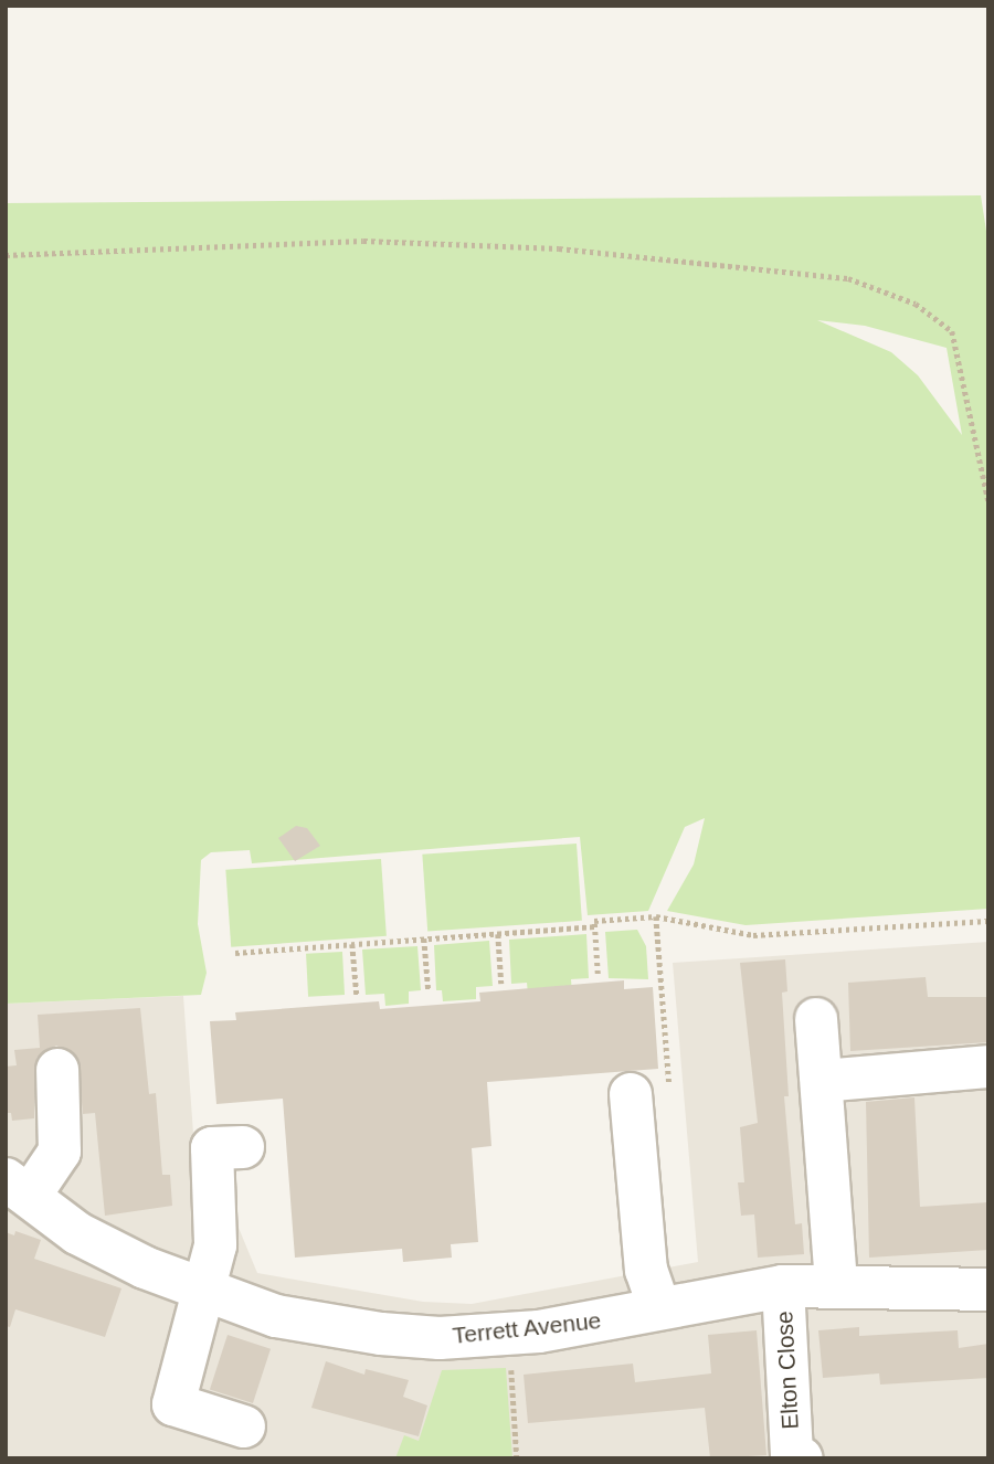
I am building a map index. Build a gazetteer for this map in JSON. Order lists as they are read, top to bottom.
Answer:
{
  "streets": {
    "street": ["Terrett Avenue", "Elton Close"]
  },
  "crossings": [
    ["Terrett Avenue", "Elton Close"]
  ]
}
